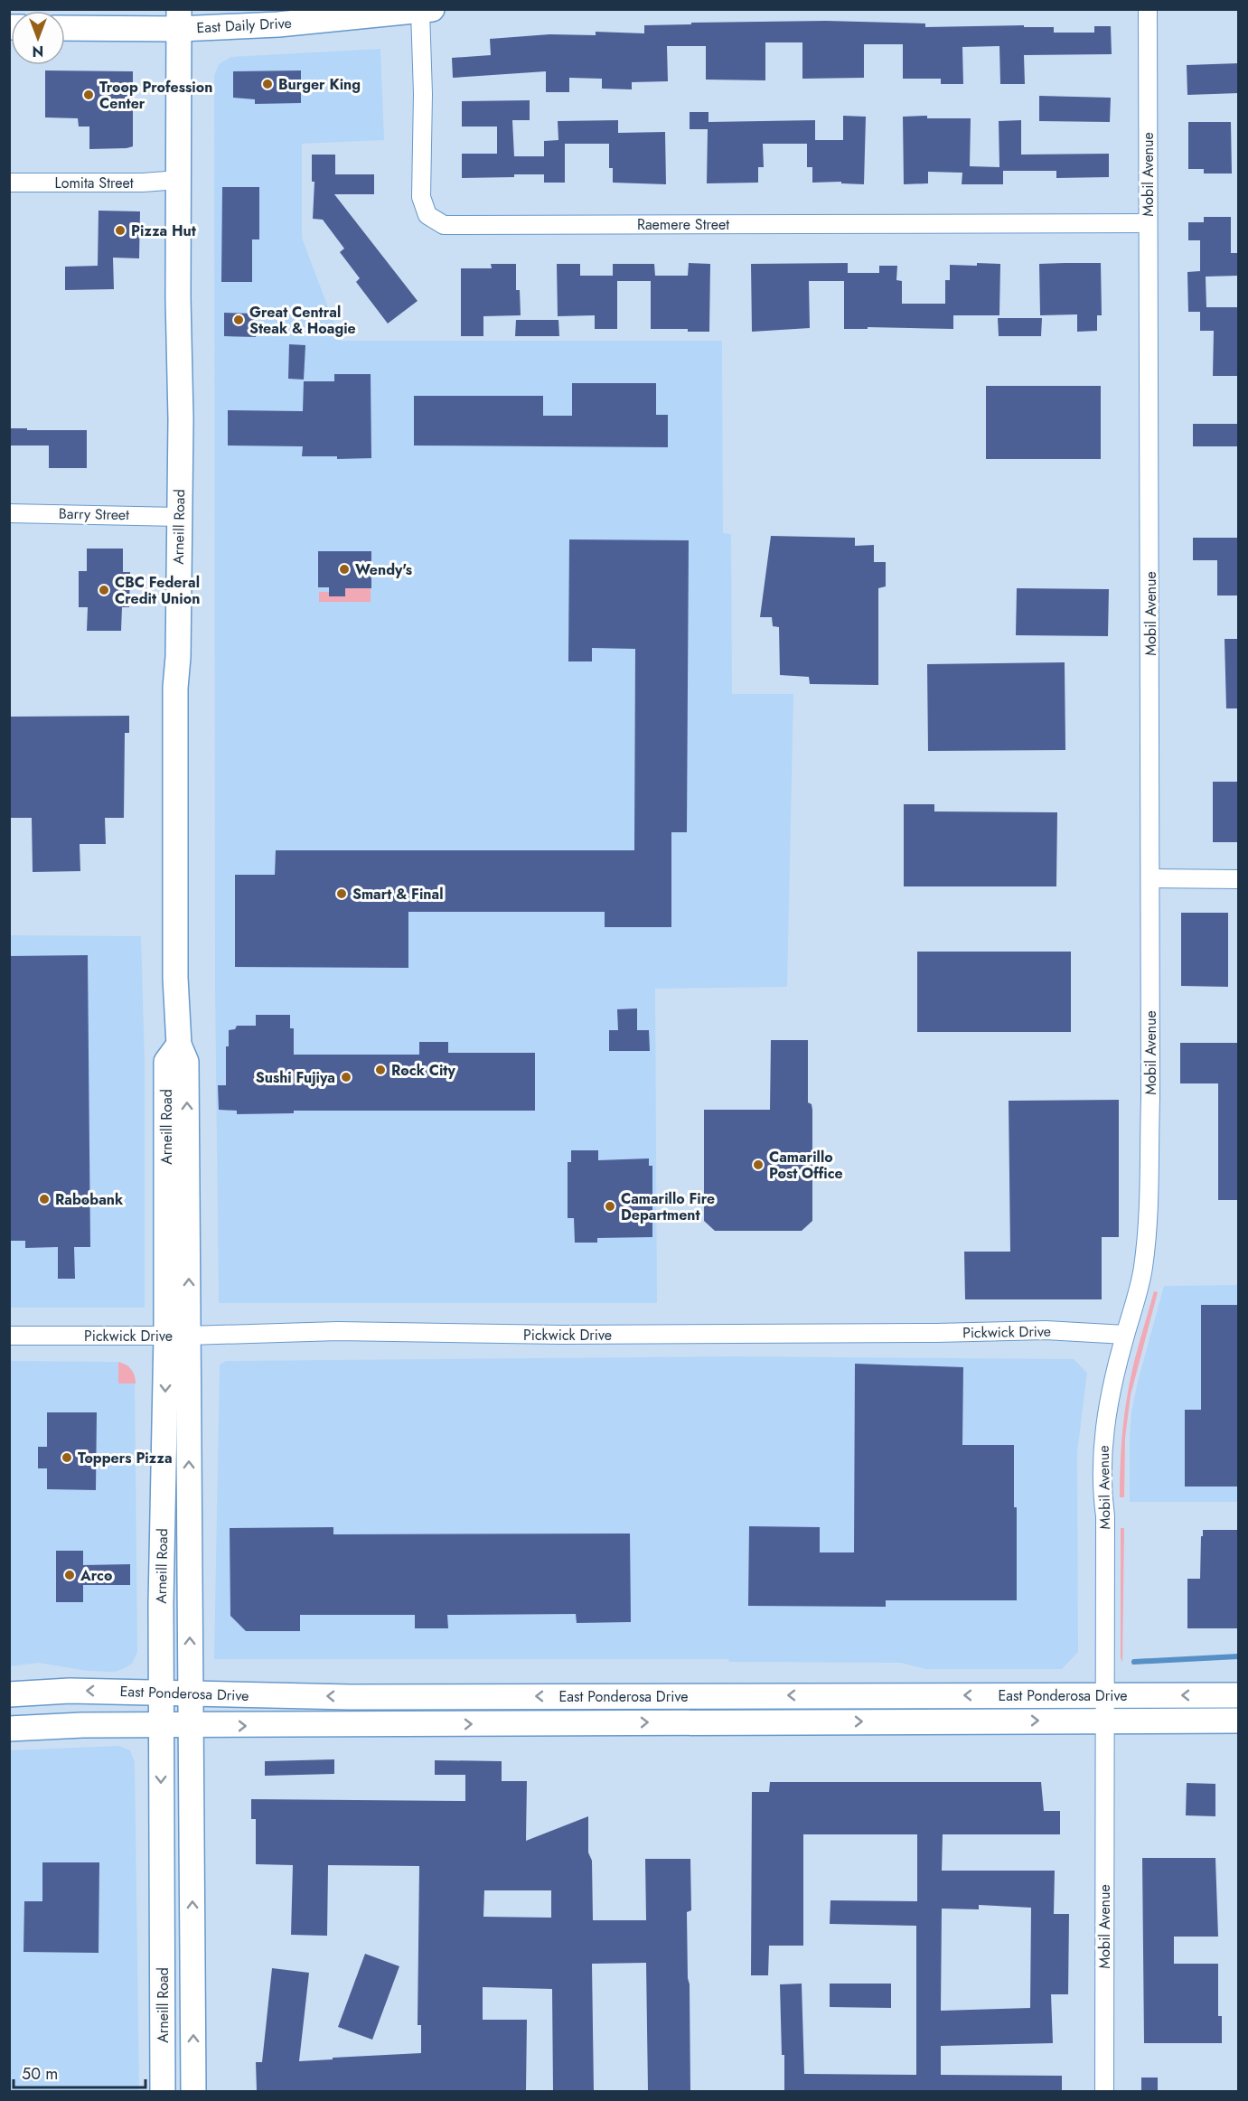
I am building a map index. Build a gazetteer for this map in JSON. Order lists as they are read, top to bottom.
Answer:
{
  "streets": {
    "main road": ["East Daily Drive", "Arneill Road", "East Ponderosa Drive"],
    "street": [
      "Mobil Avenue",
      "Lomita Street",
      "Raemere Street",
      "Barry Street",
      "Pickwick Drive"
    ]
  },
  "crossings": [
    ["East Daily Drive", "Raemere Street"],
    ["East Daily Drive", "Arneill Road"],
    ["Mobil Avenue", "Raemere Street"],
    ["Mobil Avenue", "Pickwick Drive"],
    ["Mobil Avenue", "East Ponderosa Drive"],
    ["Lomita Street", "Arneill Road"],
    ["Barry Street", "Arneill Road"],
    ["Arneill Road", "Pickwick Drive"],
    ["Arneill Road", "East Ponderosa Drive"]
  ],
  "places": [
    "Burger King",
    "Troop Profession Center",
    "Pizza Hut",
    "Great Central Steak & Hoagie",
    "Wendy's",
    "CBC Federal Credit Union",
    "Smart & Final",
    "Rock City",
    "Sushi Fujiya",
    "Camarillo Post Office",
    "Rabobank",
    "Camarillo Fire Department",
    "Toppers Pizza",
    "Arco"
  ],
  "scale_bar": "50 m",
  "north": "bottom"
}
